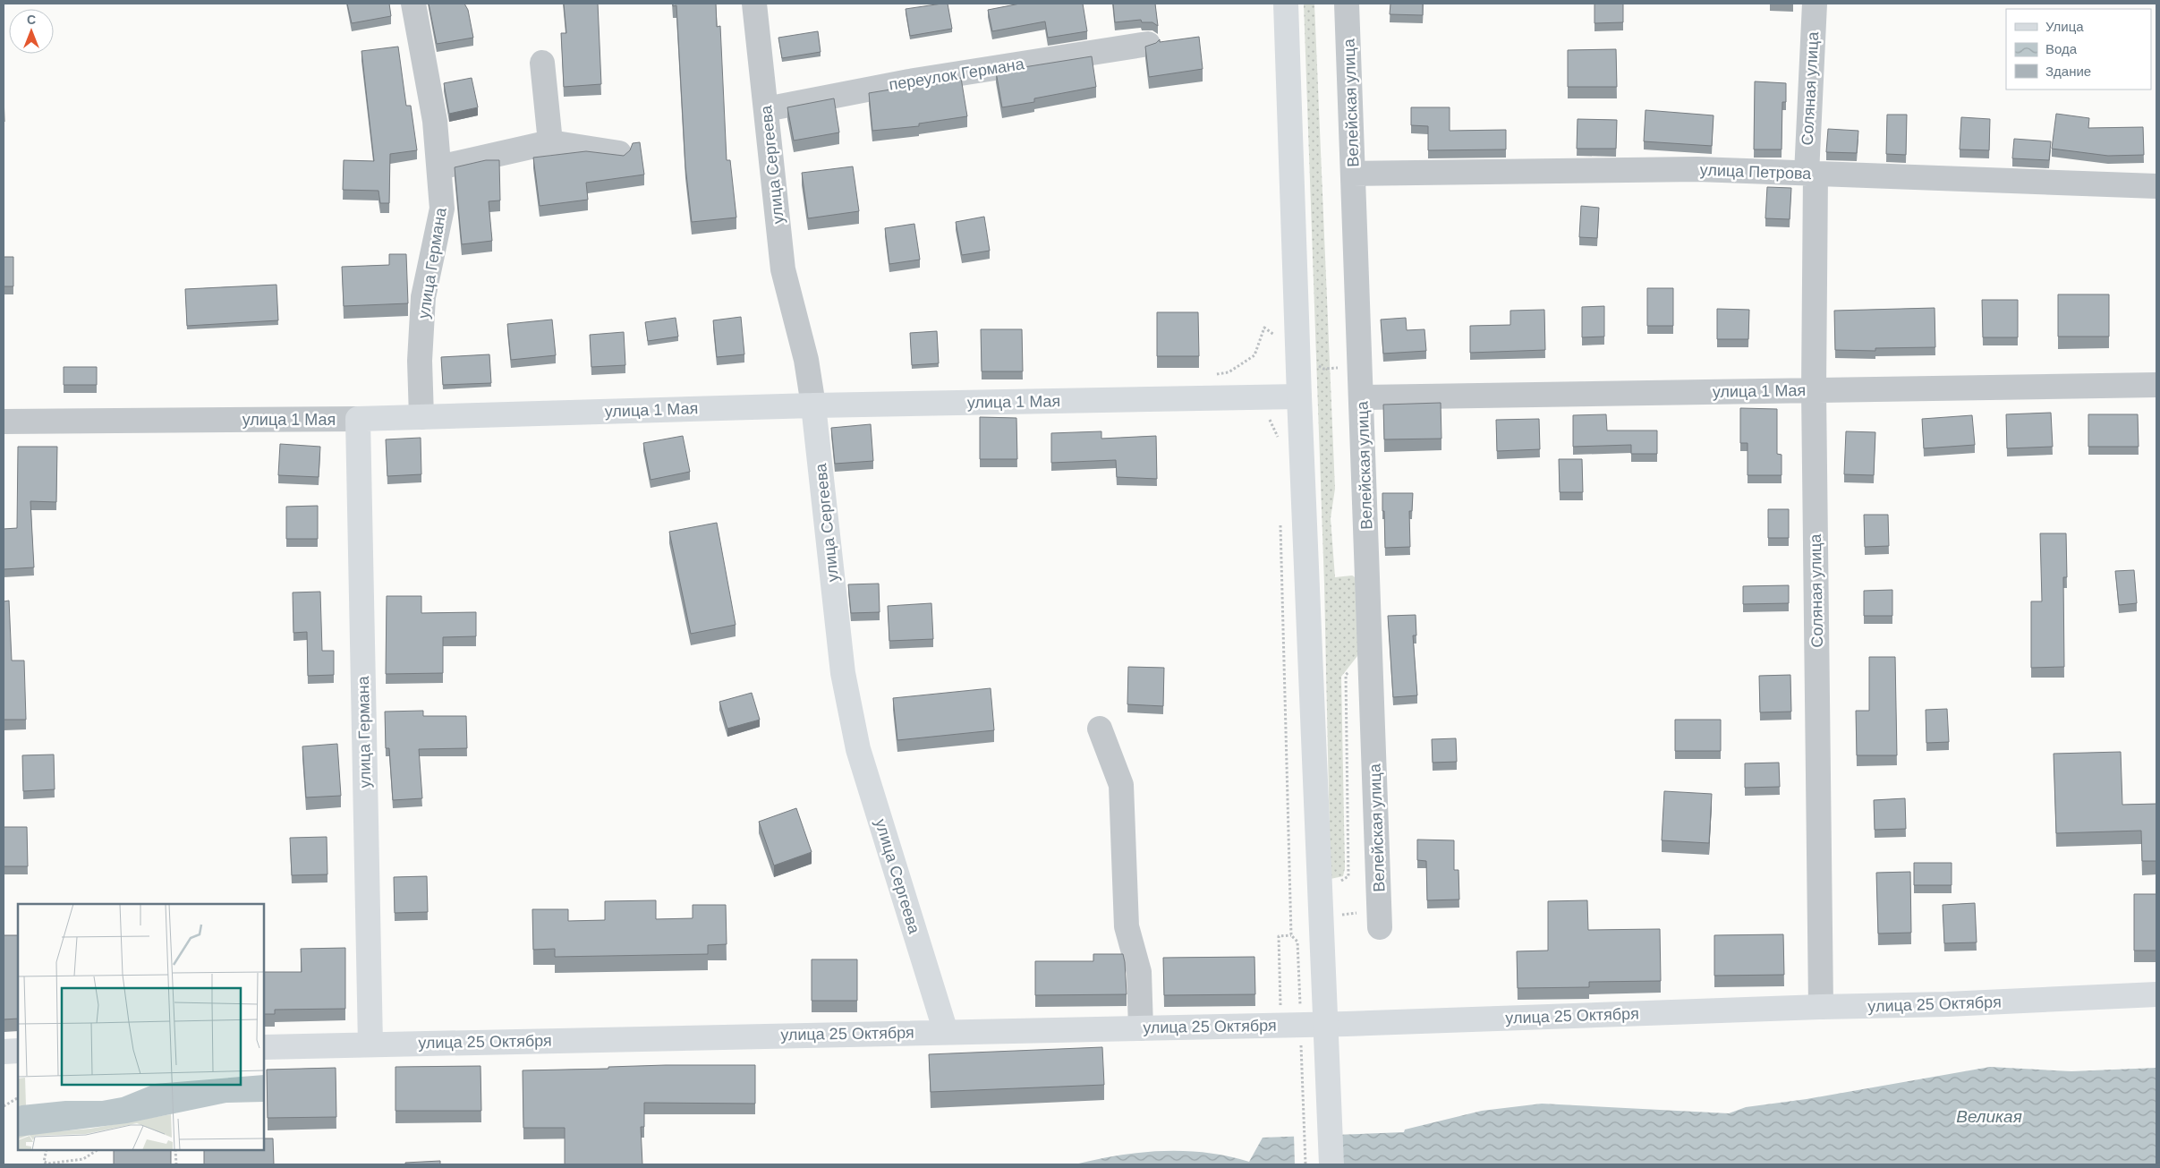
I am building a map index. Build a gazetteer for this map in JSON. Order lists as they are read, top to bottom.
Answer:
{
  "streets": {
    "main road": [
      "улица Сергеева",
      "улица Германа",
      "улица 1 Мая",
      "улица 25 Октября"
    ],
    "street": [
      "переулок Германа",
      "Соляная улица",
      "Велейская улица",
      "улица Петрова"
    ]
  },
  "crossings": [
    ["переулок Германа", "улица Сергеева"],
    ["Соляная улица", "улица Петрова"],
    ["Соляная улица", "улица 1 Мая"],
    ["Соляная улица", "улица 25 Октября"],
    ["Велейская улица", "улица Петрова"],
    ["Велейская улица", "улица 1 Мая"],
    ["улица Сергеева", "улица 1 Мая"],
    ["улица Сергеева", "улица 25 Октября"],
    ["улица Германа", "улица 1 Мая"],
    ["улица Германа", "улица 25 Октября"]
  ],
  "water": ["Великая"],
  "legend": ["Улица", "Вода", "Здание"],
  "north": "top"
}
